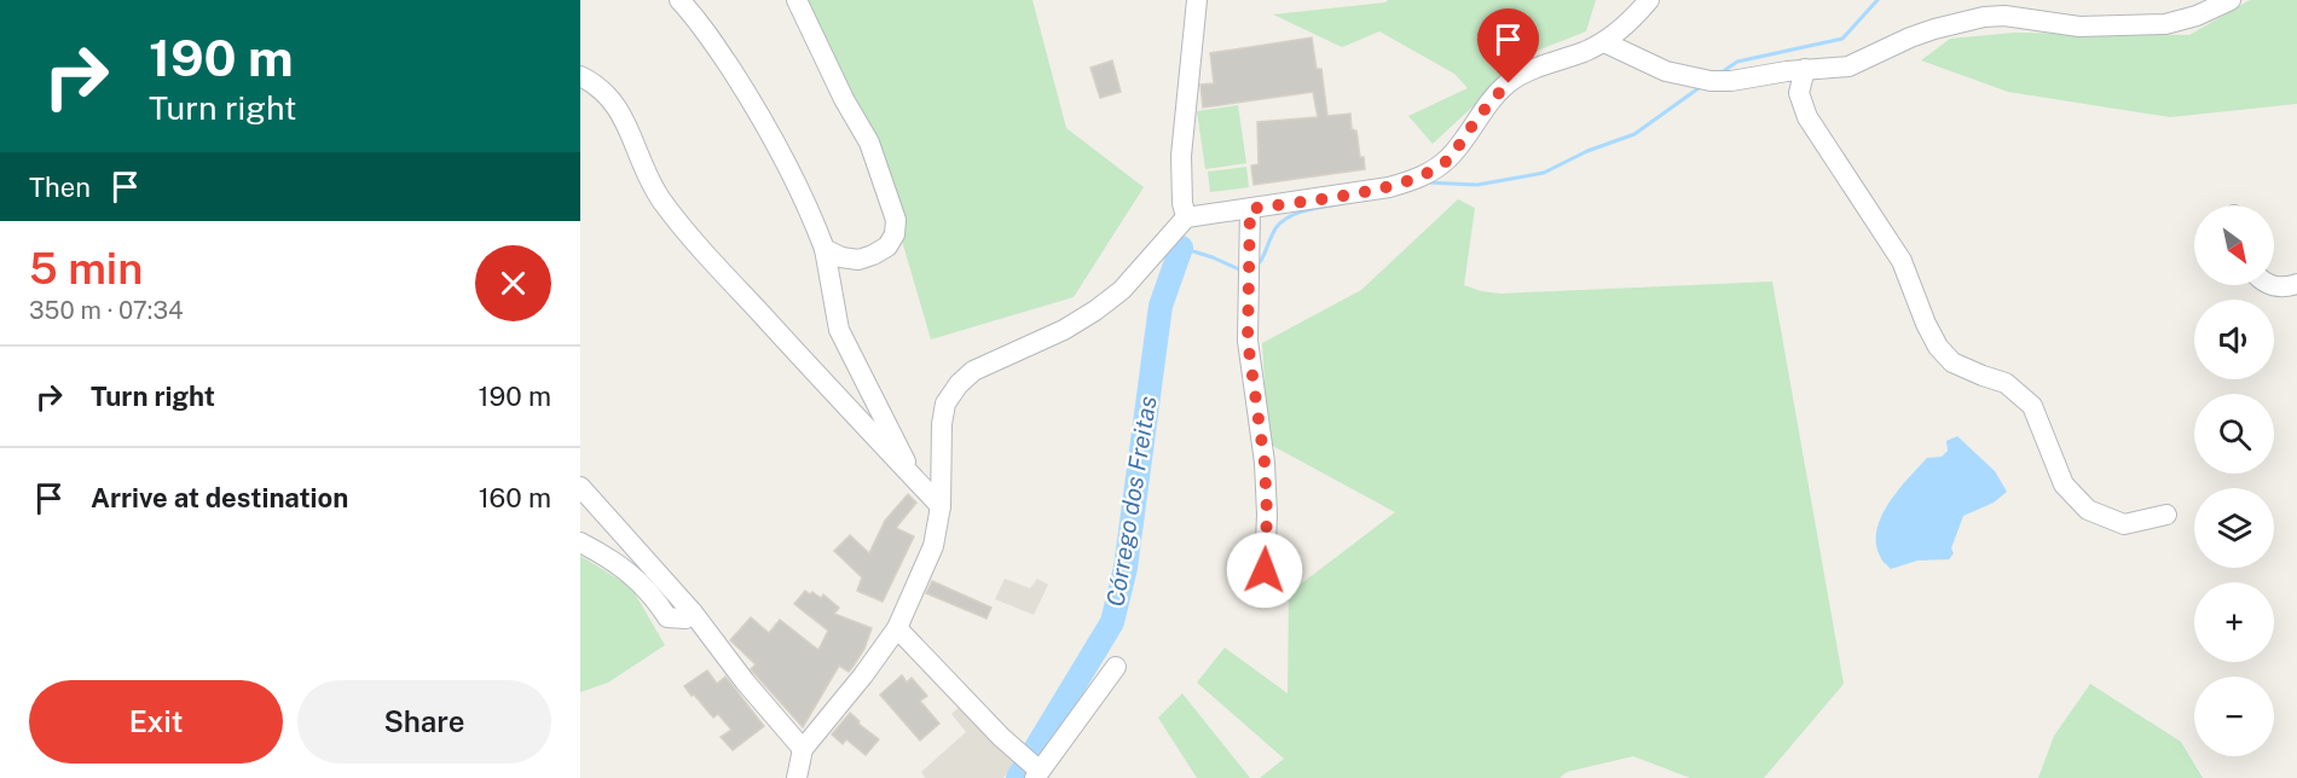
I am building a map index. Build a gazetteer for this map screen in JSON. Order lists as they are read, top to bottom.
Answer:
{
  "water": ["Córrego dos Freitas"],
  "north": "bottom right",
  "page": {
    "turn": ["190 m", "Turn right"],
    "then": "Then",
    "map_buttons": ["+", "−"],
    "heading": ["5 min", "350 m · 07:34"],
    "list": [
      {
        "name": "Turn right",
        "value": "190 m"
      },
      {
        "name": "Arrive at destination",
        "value": "160 m"
      }
    ],
    "buttons": ["Exit", "Share"]
  }
}
